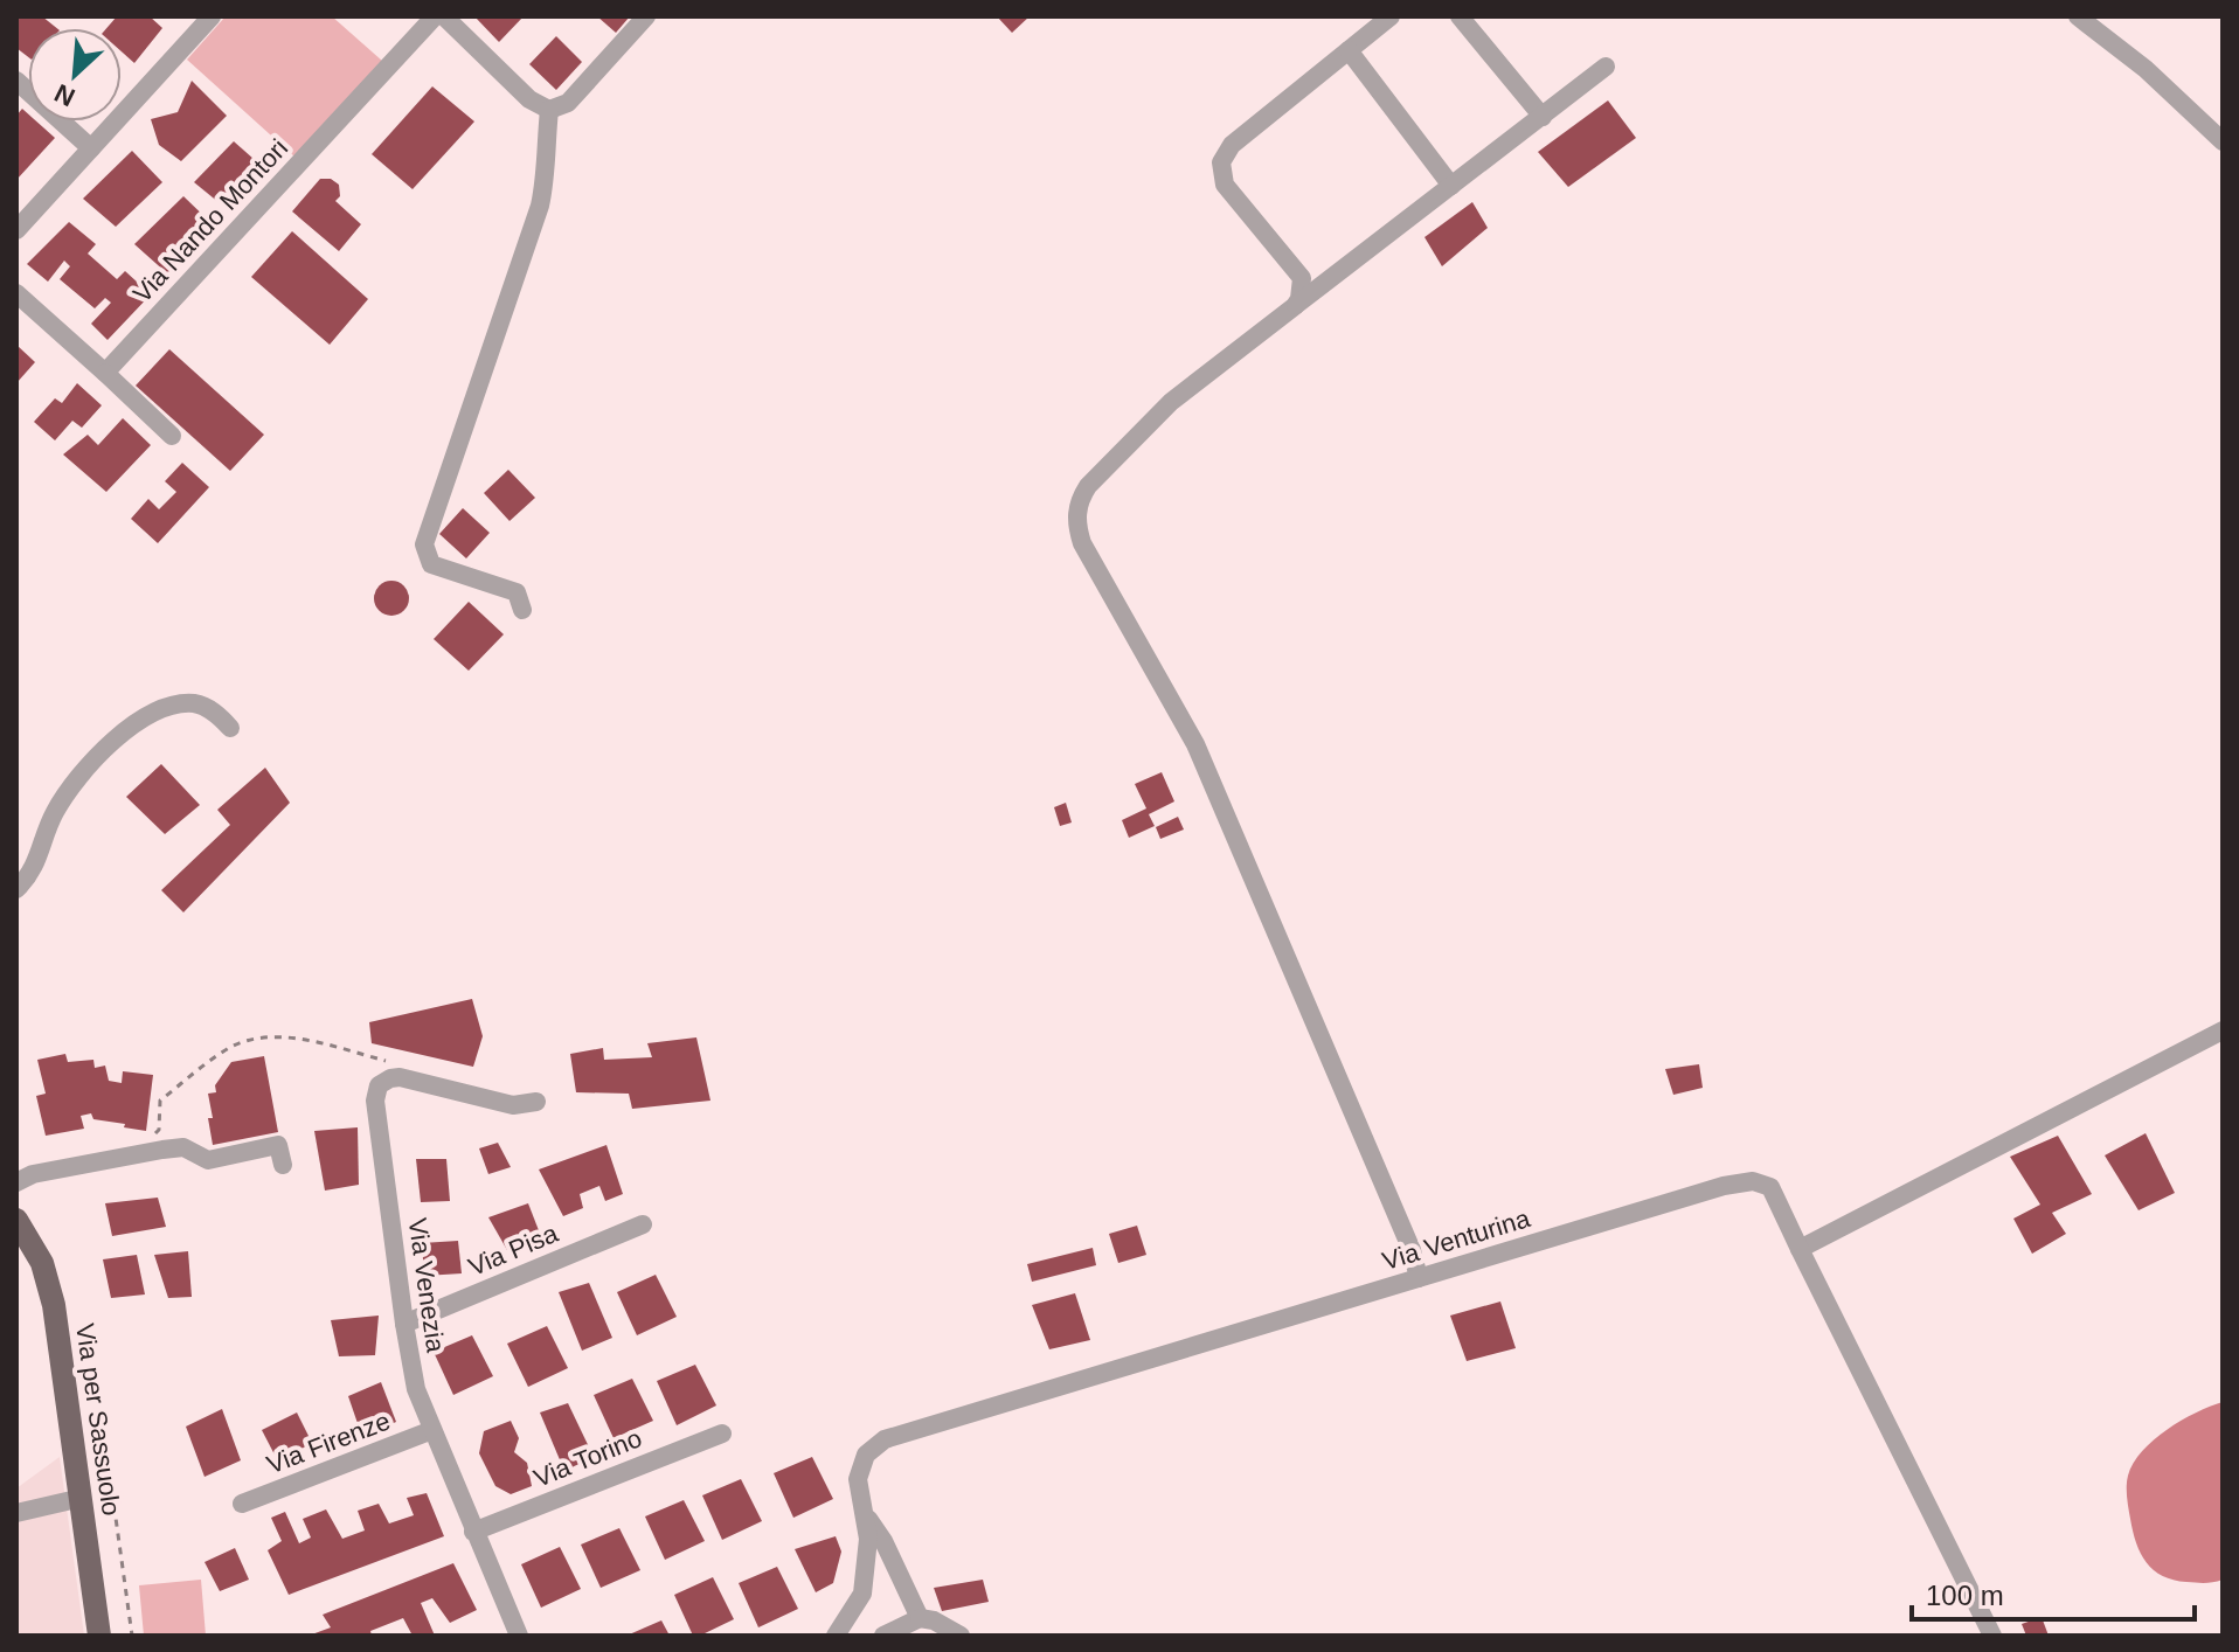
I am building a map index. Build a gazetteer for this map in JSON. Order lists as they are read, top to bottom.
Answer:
{
  "streets": {
    "main road": ["Via per Sassuolo"],
    "street": [
      "Via Nando Montori",
      "Via Venturina",
      "Via Pisa",
      "Via Venezia",
      "Via Firenze",
      "Via Torino"
    ]
  },
  "crossings": [
    ["Via Pisa", "Via Venezia"],
    ["Via Venezia", "Via Firenze"],
    ["Via Venezia", "Via Torino"]
  ],
  "scale_bar": "100 m",
  "north": "bottom left"
}
